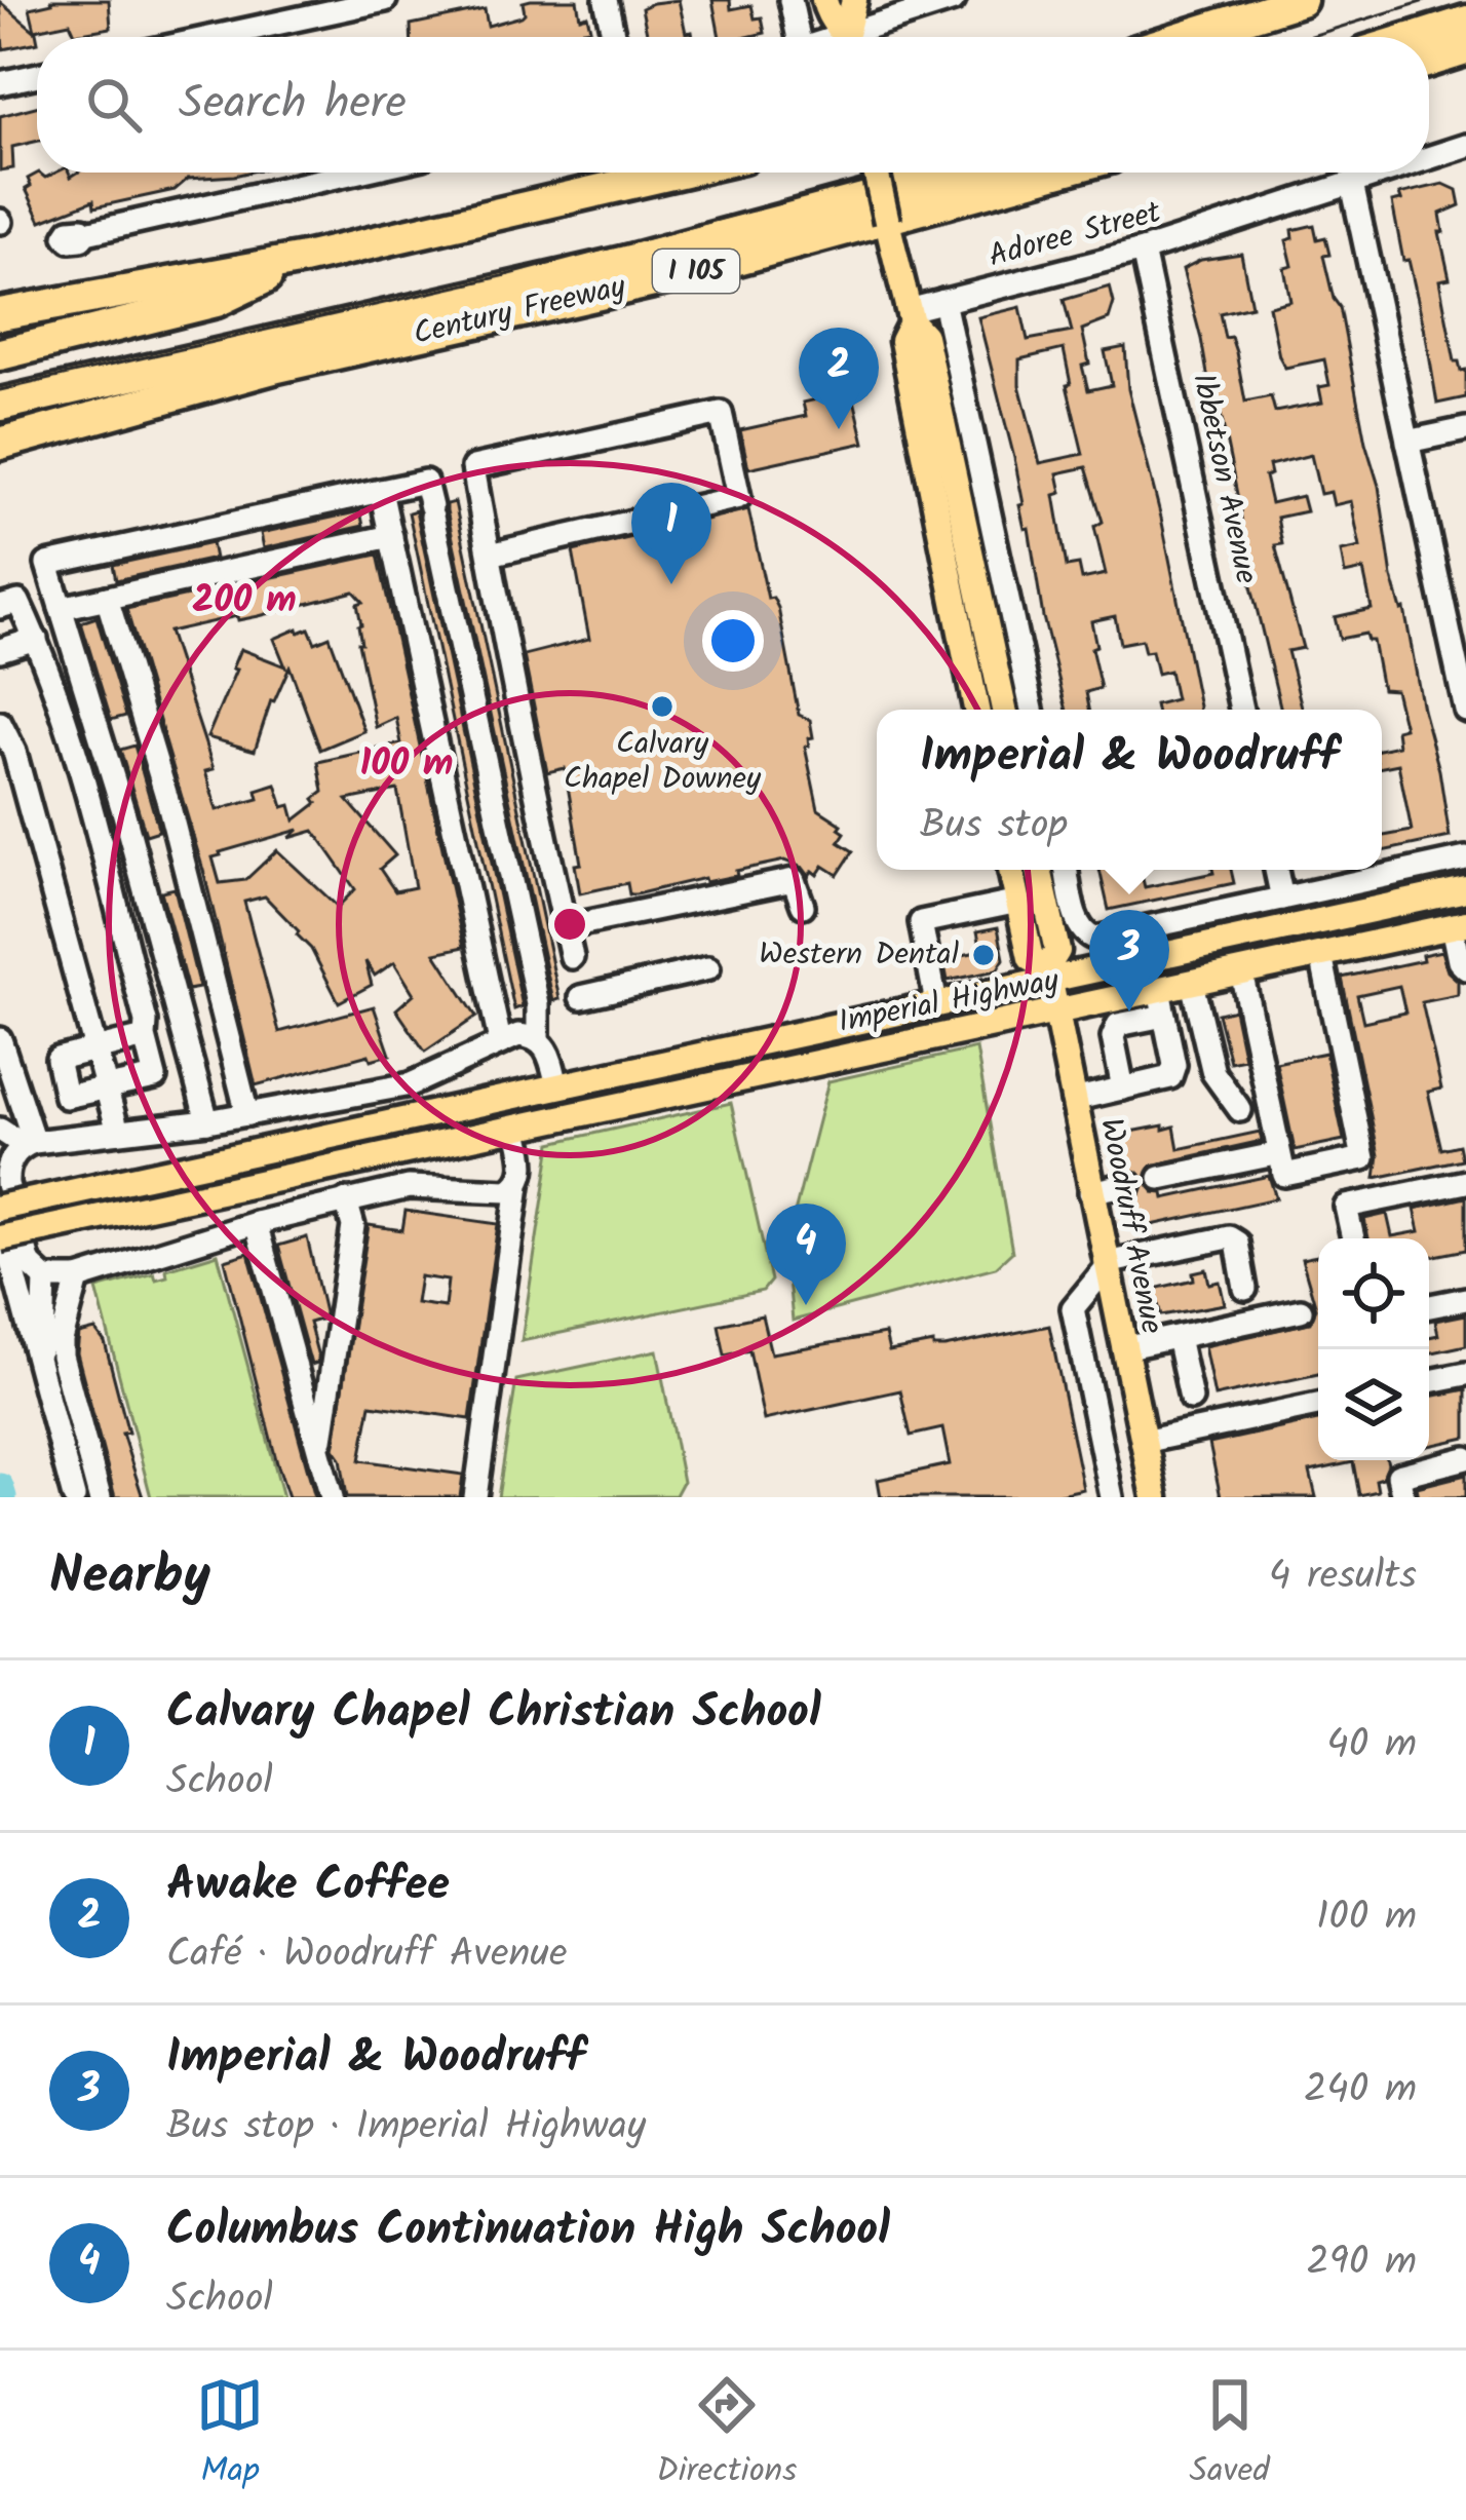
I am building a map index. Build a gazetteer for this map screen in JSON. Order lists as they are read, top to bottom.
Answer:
{
  "streets": {
    "highway": ["I 105", "Century Freeway"],
    "main road": ["Imperial Highway", "Woodruff Avenue"],
    "street": ["Adoree Street", "Ibbetson Avenue"]
  },
  "crossings": [
    ["Adoree Street", "Ibbetson Avenue"],
    ["Imperial Highway", "Woodruff Avenue"]
  ],
  "places": ["Calvary Chapel Downey", "Western Dental"],
  "page": {
    "search": "Search here",
    "pins": [
      "2",
      "1",
      "3",
      "4"
    ],
    "popup": ["Imperial & Woodruff", "Bus stop"],
    "heading": ["Nearby", "4 results"],
    "list": [
      {
        "mark": "1",
        "name": "Calvary Chapel Christian School",
        "note": "School",
        "value": "40 m"
      },
      {
        "mark": "2",
        "name": "Awake Coffee",
        "note": "Café · Woodruff Avenue",
        "value": "100 m"
      },
      {
        "mark": "3",
        "name": "Imperial & Woodruff",
        "note": "Bus stop · Imperial Highway",
        "value": "240 m"
      },
      {
        "mark": "4",
        "name": "Columbus Continuation High School",
        "note": "School",
        "value": "290 m"
      }
    ],
    "nav": ["Map", "Directions", "Saved"]
  },
  "rings": ["200 m", "100 m"]
}
